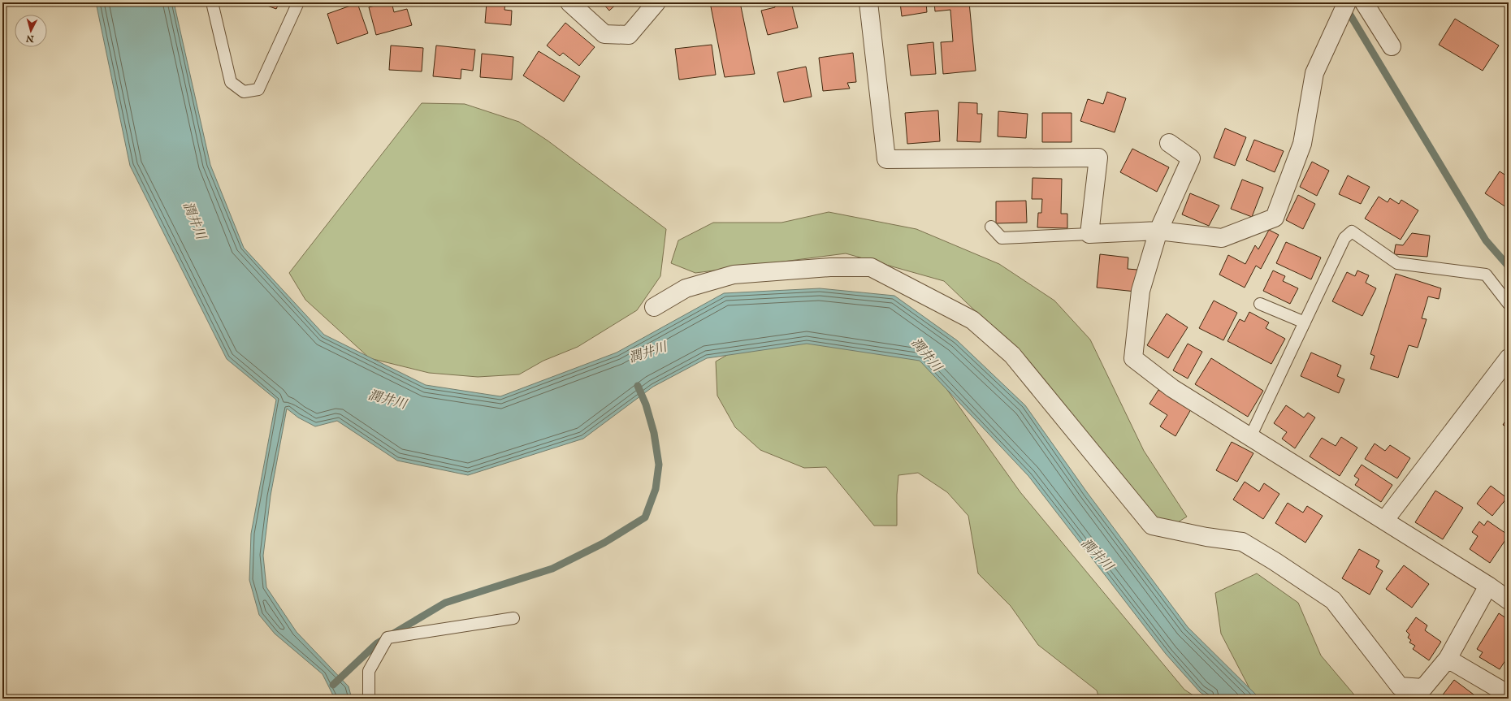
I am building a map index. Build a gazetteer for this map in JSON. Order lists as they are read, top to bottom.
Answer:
{
  "water": ["潤井川"],
  "north": "bottom"
}
